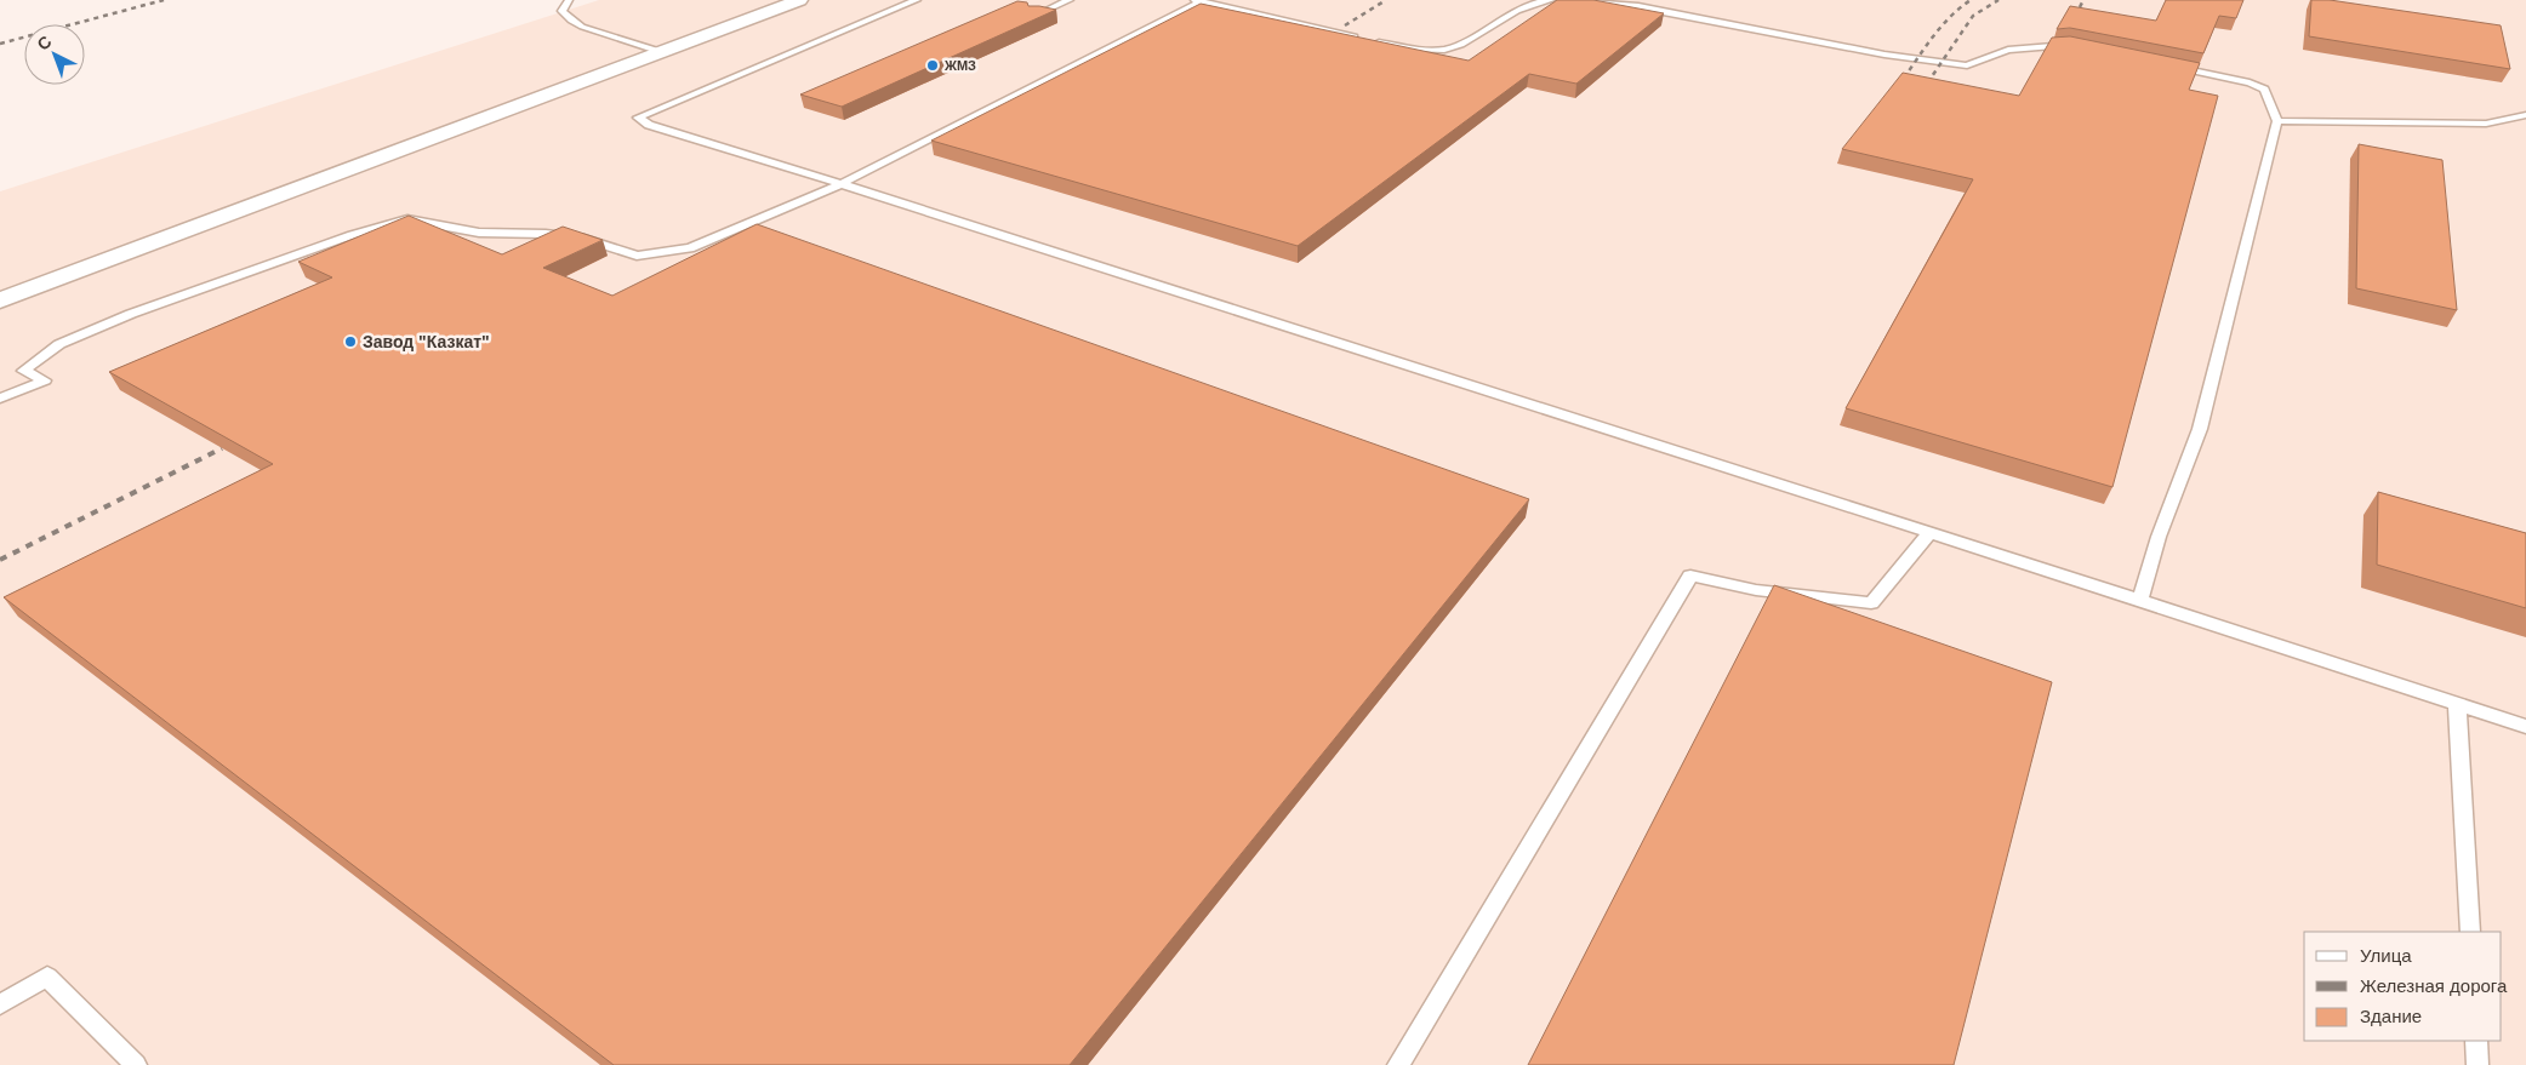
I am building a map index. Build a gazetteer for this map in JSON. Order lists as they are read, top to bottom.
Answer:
{
  "places": ["ЖМЗ", "Завод \"Казкат\""],
  "legend": ["Улица", "Железная дорога", "Здание"],
  "north": "top left"
}
